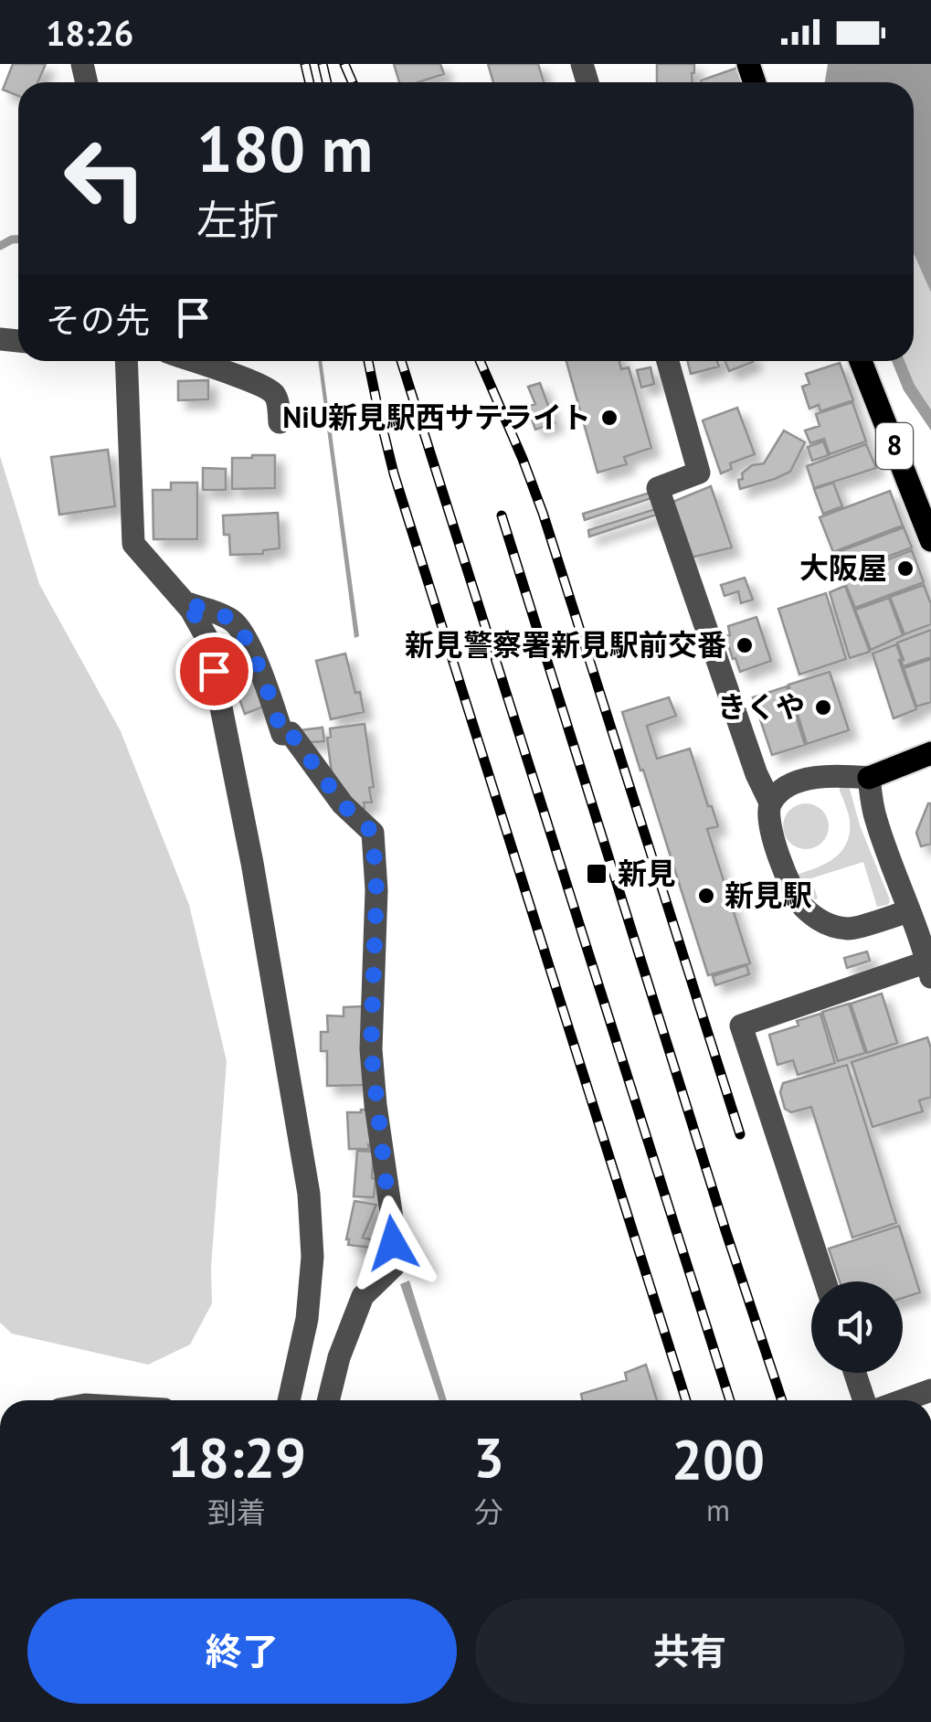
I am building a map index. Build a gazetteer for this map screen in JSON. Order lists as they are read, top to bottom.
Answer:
{
  "streets": {
    "main road": ["8"]
  },
  "places": {
    "other": [
      "NiU新見駅西サテライト",
      "大阪屋",
      "新見警察署新見駅前交番",
      "きくや",
      "新見駅"
    ],
    "transit": ["新見"]
  },
  "page": {
    "status": "18:26",
    "turn": ["180 m", "左折"],
    "then": "その先",
    "eta": [
      "18:29",
      "到着",
      "3",
      "分",
      "200",
      "m"
    ],
    "buttons": ["終了", "共有"]
  }
}
